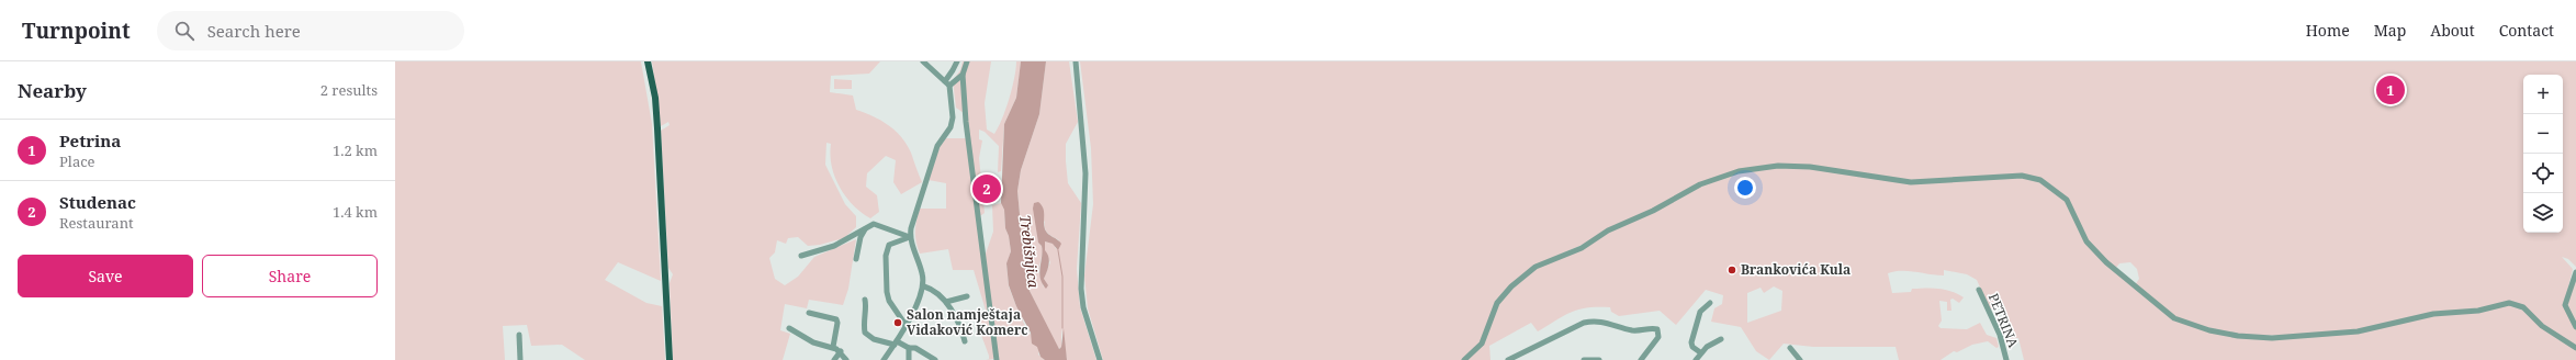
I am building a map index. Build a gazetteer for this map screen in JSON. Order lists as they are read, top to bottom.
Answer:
{
  "streets": {
    "street": ["PETRINA"]
  },
  "water": ["Trebišnjica"],
  "places": ["Brankovića Kula", "Salon namještaja Vidaković Komerc"],
  "page": {
    "header": "Turnpoint",
    "search": "Search here",
    "nav": [
      "Home",
      "Map",
      "About",
      "Contact"
    ],
    "heading": ["Nearby", "2 results"],
    "pins": ["1", "2"],
    "map_buttons": ["+", "−"],
    "list": [
      {
        "mark": "1",
        "name": "Petrina",
        "note": "Place",
        "value": "1.2 km"
      },
      {
        "mark": "2",
        "name": "Studenac",
        "note": "Restaurant",
        "value": "1.4 km"
      }
    ],
    "buttons": ["Save", "Share"]
  }
}
